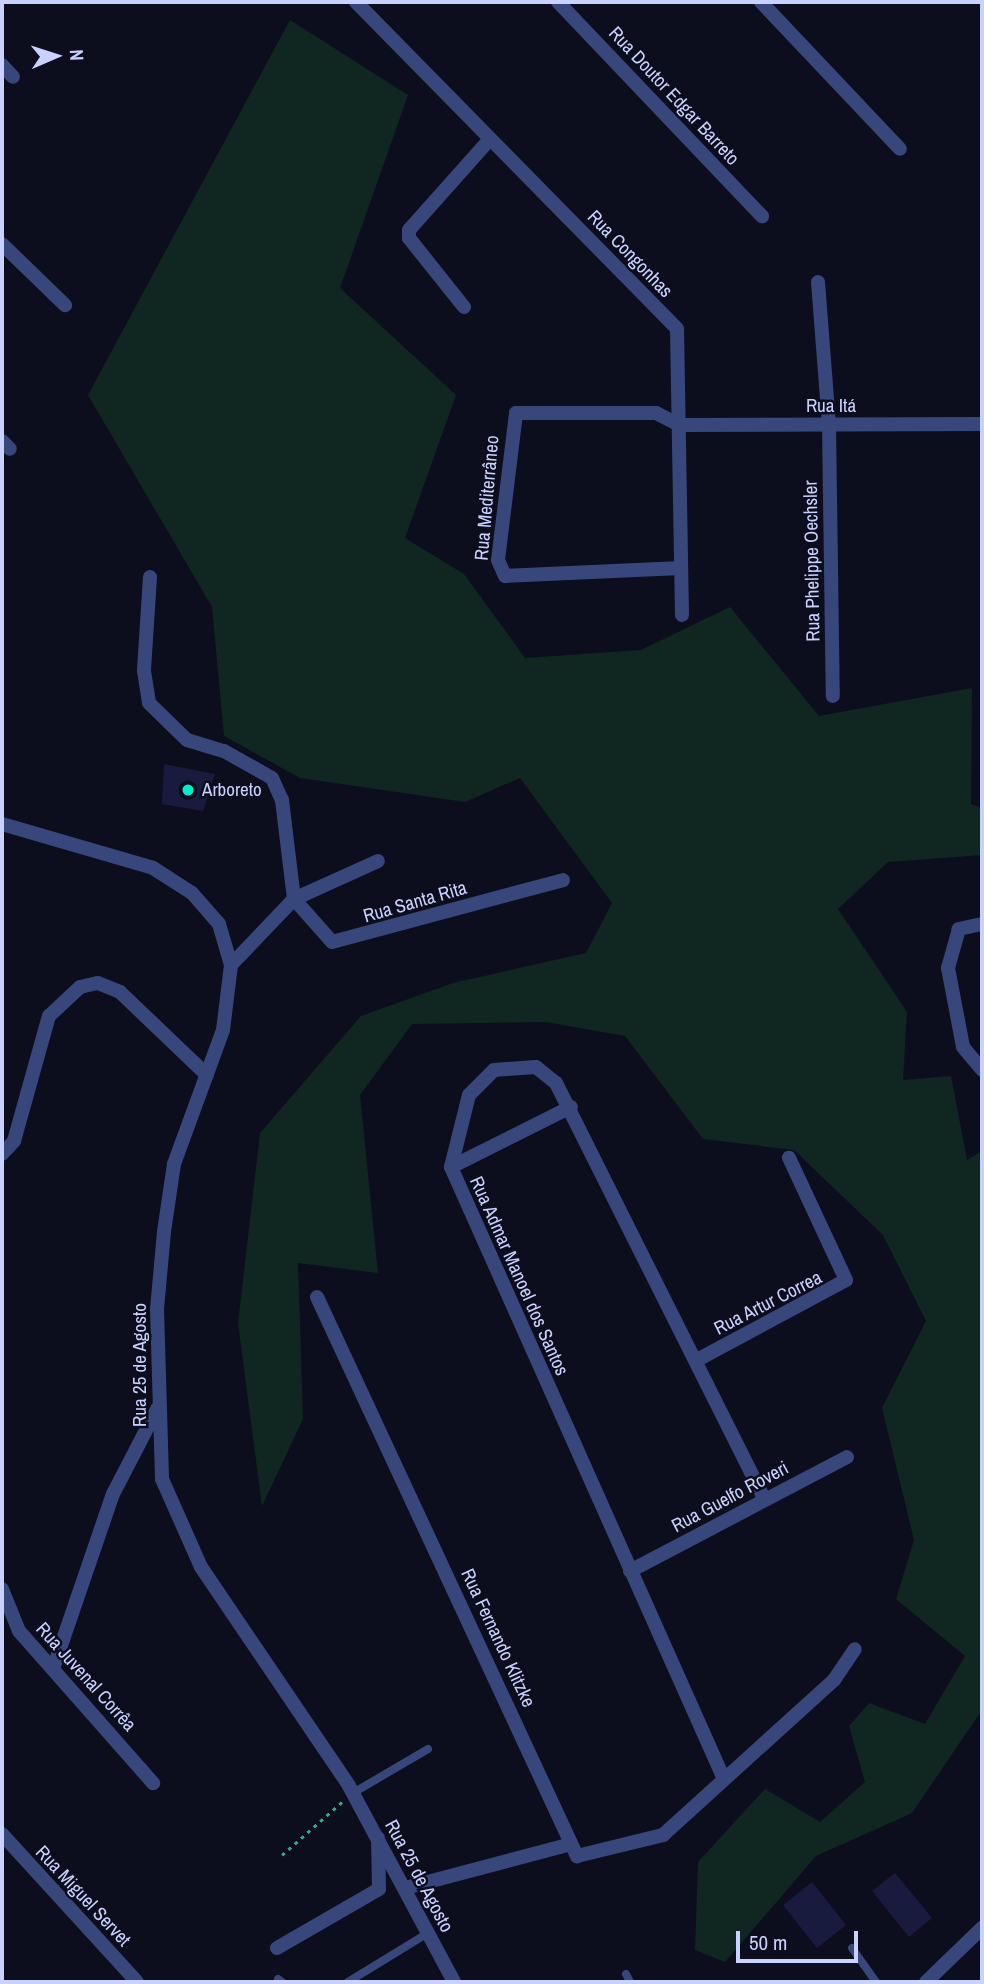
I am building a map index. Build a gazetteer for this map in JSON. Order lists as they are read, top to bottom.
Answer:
{
  "streets": {
    "street": [
      "Rua Doutor Edgar Barreto",
      "Rua Congonhas",
      "Rua Itá",
      "Rua Mediterrâneo",
      "Rua Phelippe Oechsler",
      "Rua Santa Rita",
      "Rua Admar Manoel dos Santos",
      "Rua Artur Correa",
      "Rua 25 de Agosto",
      "Rua Guelfo Roveri",
      "Rua Fernando Klitzke",
      "Rua Juvenal Corrêa",
      "Rua Miguel Servet"
    ]
  },
  "crossings": [
    ["Rua Congonhas", "Rua Itá"],
    ["Rua Congonhas", "Rua Mediterrâneo"],
    ["Rua Itá", "Rua Mediterrâneo"],
    ["Rua Itá", "Rua Phelippe Oechsler"],
    ["Rua Admar Manoel dos Santos", "Rua Artur Correa"],
    ["Rua Admar Manoel dos Santos", "Rua Guelfo Roveri"]
  ],
  "places": ["Arboreto"],
  "scale_bar": "50 m",
  "north": "right"
}
